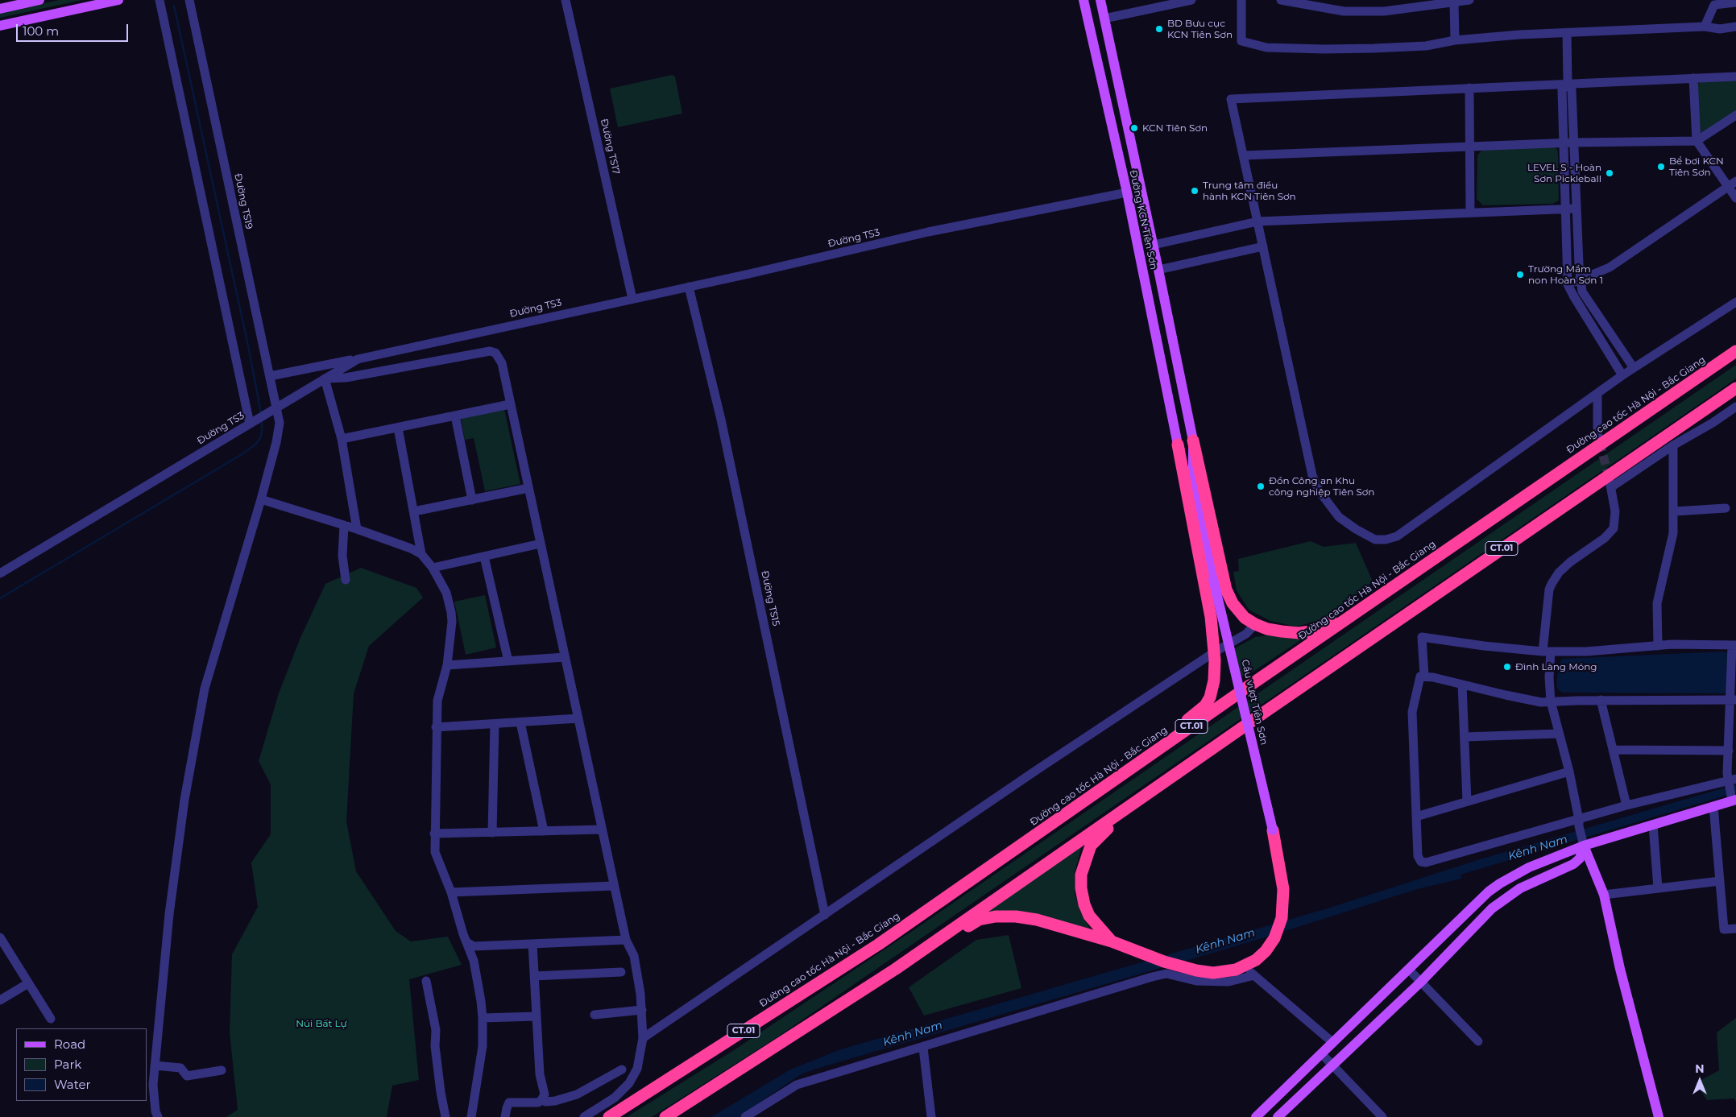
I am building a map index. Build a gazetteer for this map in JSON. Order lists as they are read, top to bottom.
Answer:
{
  "streets": {
    "highway": ["Đường cao tốc Hà Nội - Bắc Giang", "CT.01"],
    "main road": ["Đường KCN Tiên Sơn", "Cầu vượt Tiên Sơn"],
    "street": [
      "Đường TS17",
      "Đường TS19",
      "Đường TS3",
      "Đường TS15"
    ]
  },
  "crossings": [
    ["Đường TS17", "Đường TS3"],
    ["Đường TS19", "Đường TS3"],
    ["Đường KCN Tiên Sơn", "Đường TS3"],
    ["Đường KCN Tiên Sơn", "Cầu vượt Tiên Sơn"],
    ["Đường TS3", "Đường TS15"]
  ],
  "water": ["Kênh Nam"],
  "parks": ["Núi Bất Lự"],
  "places": [
    "BD Bưu cục KCN Tiên Sơn",
    "KCN Tiên Sơn",
    "Bể bơi KCN Tiên Sơn",
    "LEVEL S - Hoàn Sơn Pickleball",
    "Trung tâm điều hành KCN Tiên Sơn",
    "Trường Mầm non Hoàn Sơn 1",
    "Đồn Công an Khu công nghiệp Tiên Sơn",
    "Đình Làng Móng"
  ],
  "legend": ["Road", "Park", "Water"],
  "scale_bar": "100 m",
  "north": "top"
}
